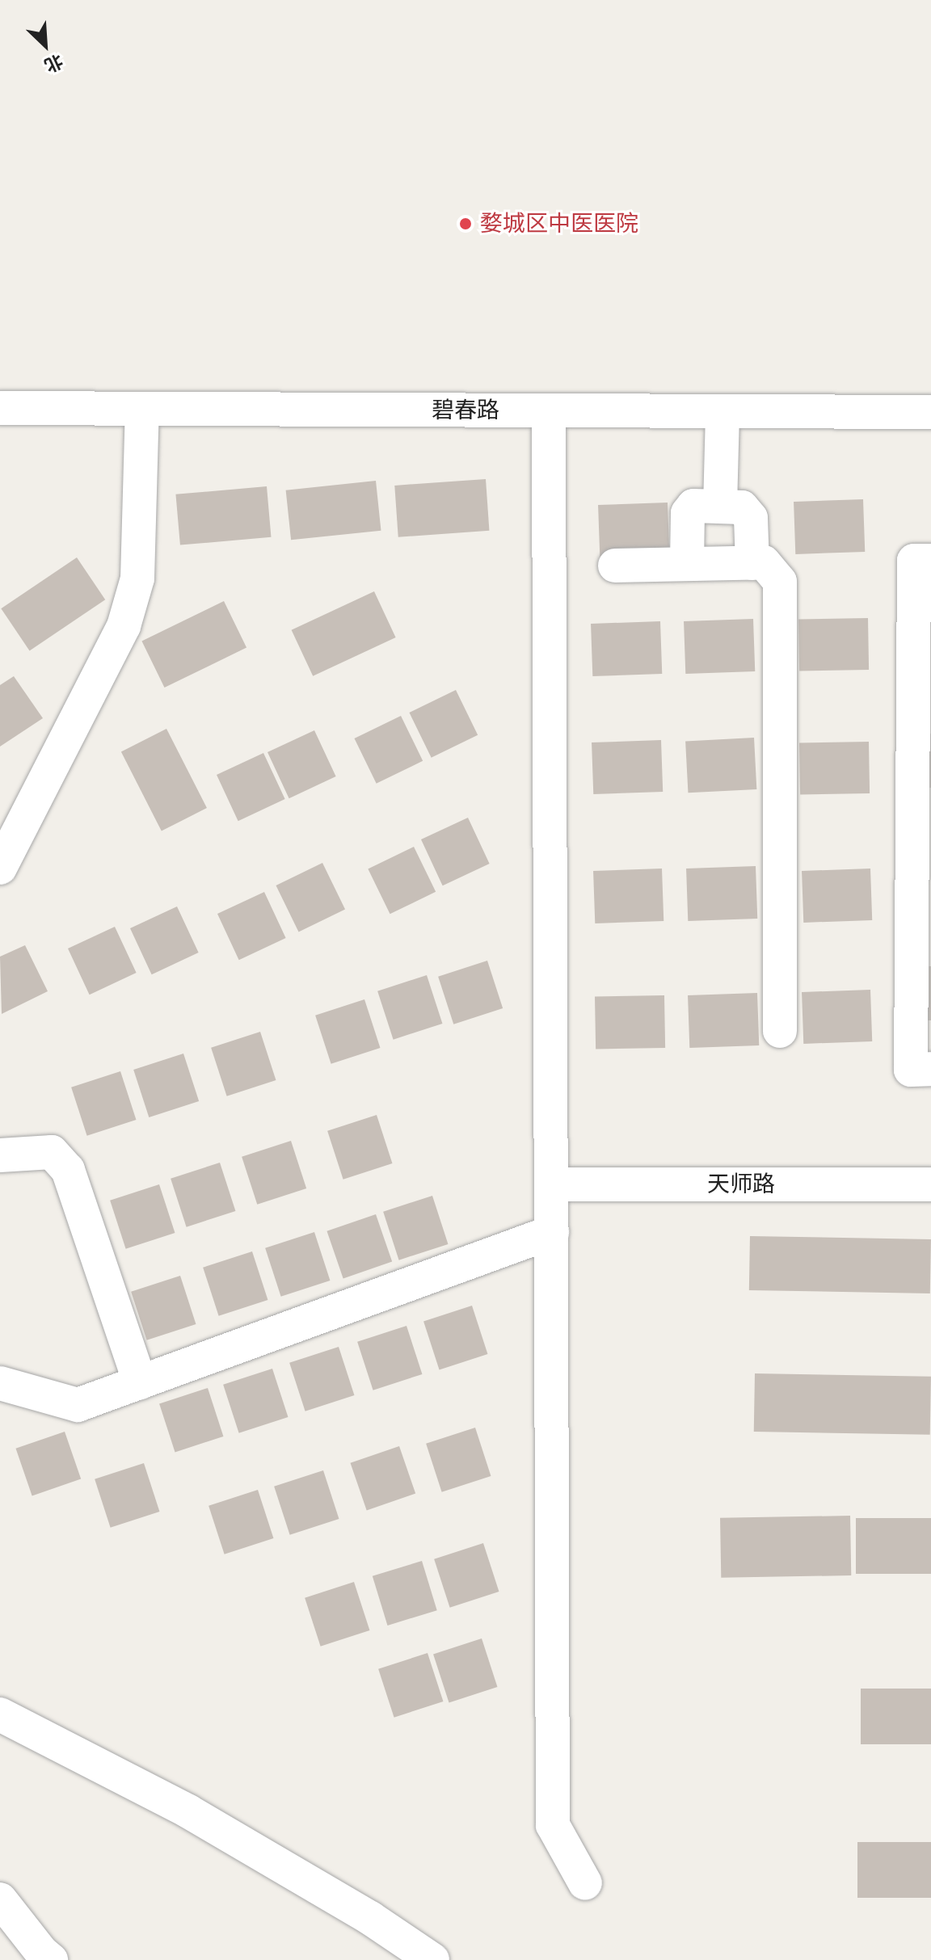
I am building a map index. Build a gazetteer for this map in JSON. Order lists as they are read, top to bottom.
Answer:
{
  "streets": {
    "street": ["碧春路", "天师路"]
  },
  "places": ["婺城区中医医院"],
  "north": "bottom right"
}
